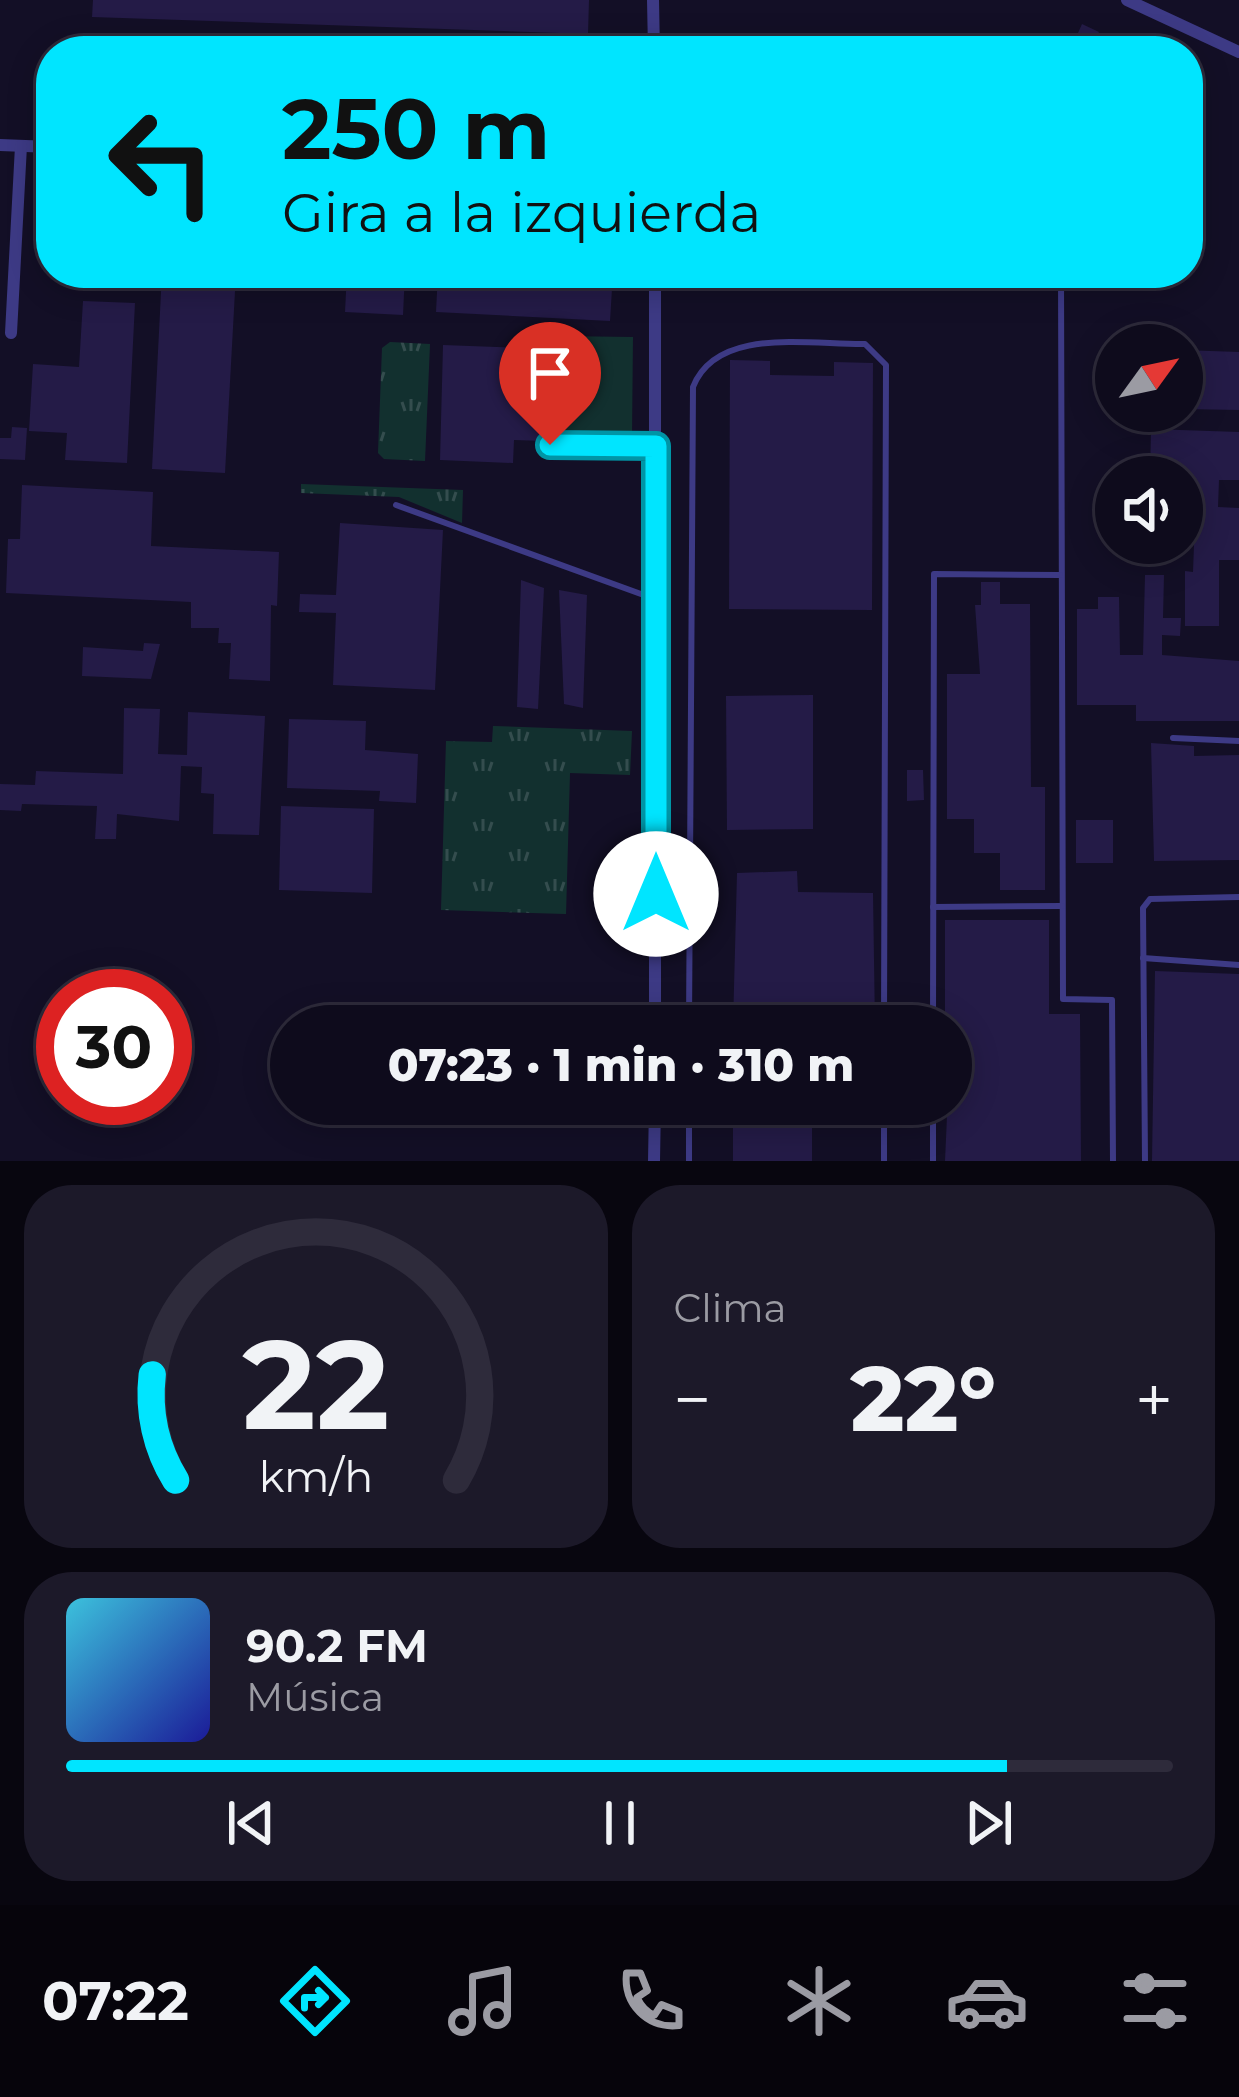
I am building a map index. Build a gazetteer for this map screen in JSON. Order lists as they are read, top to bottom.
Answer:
{
  "north": "top right",
  "page": {
    "turn": ["250 m", "Gira a la izquierda"],
    "limit": "30",
    "trip": "07:23 · 1 min · 310 m",
    "tile": "Clima",
    "heat": ["−", "22°", "+"],
    "song": ["90.2 FM", "Música"],
    "tabs": "07:22",
    "gauge": ["22", "km/h"]
  }
}
